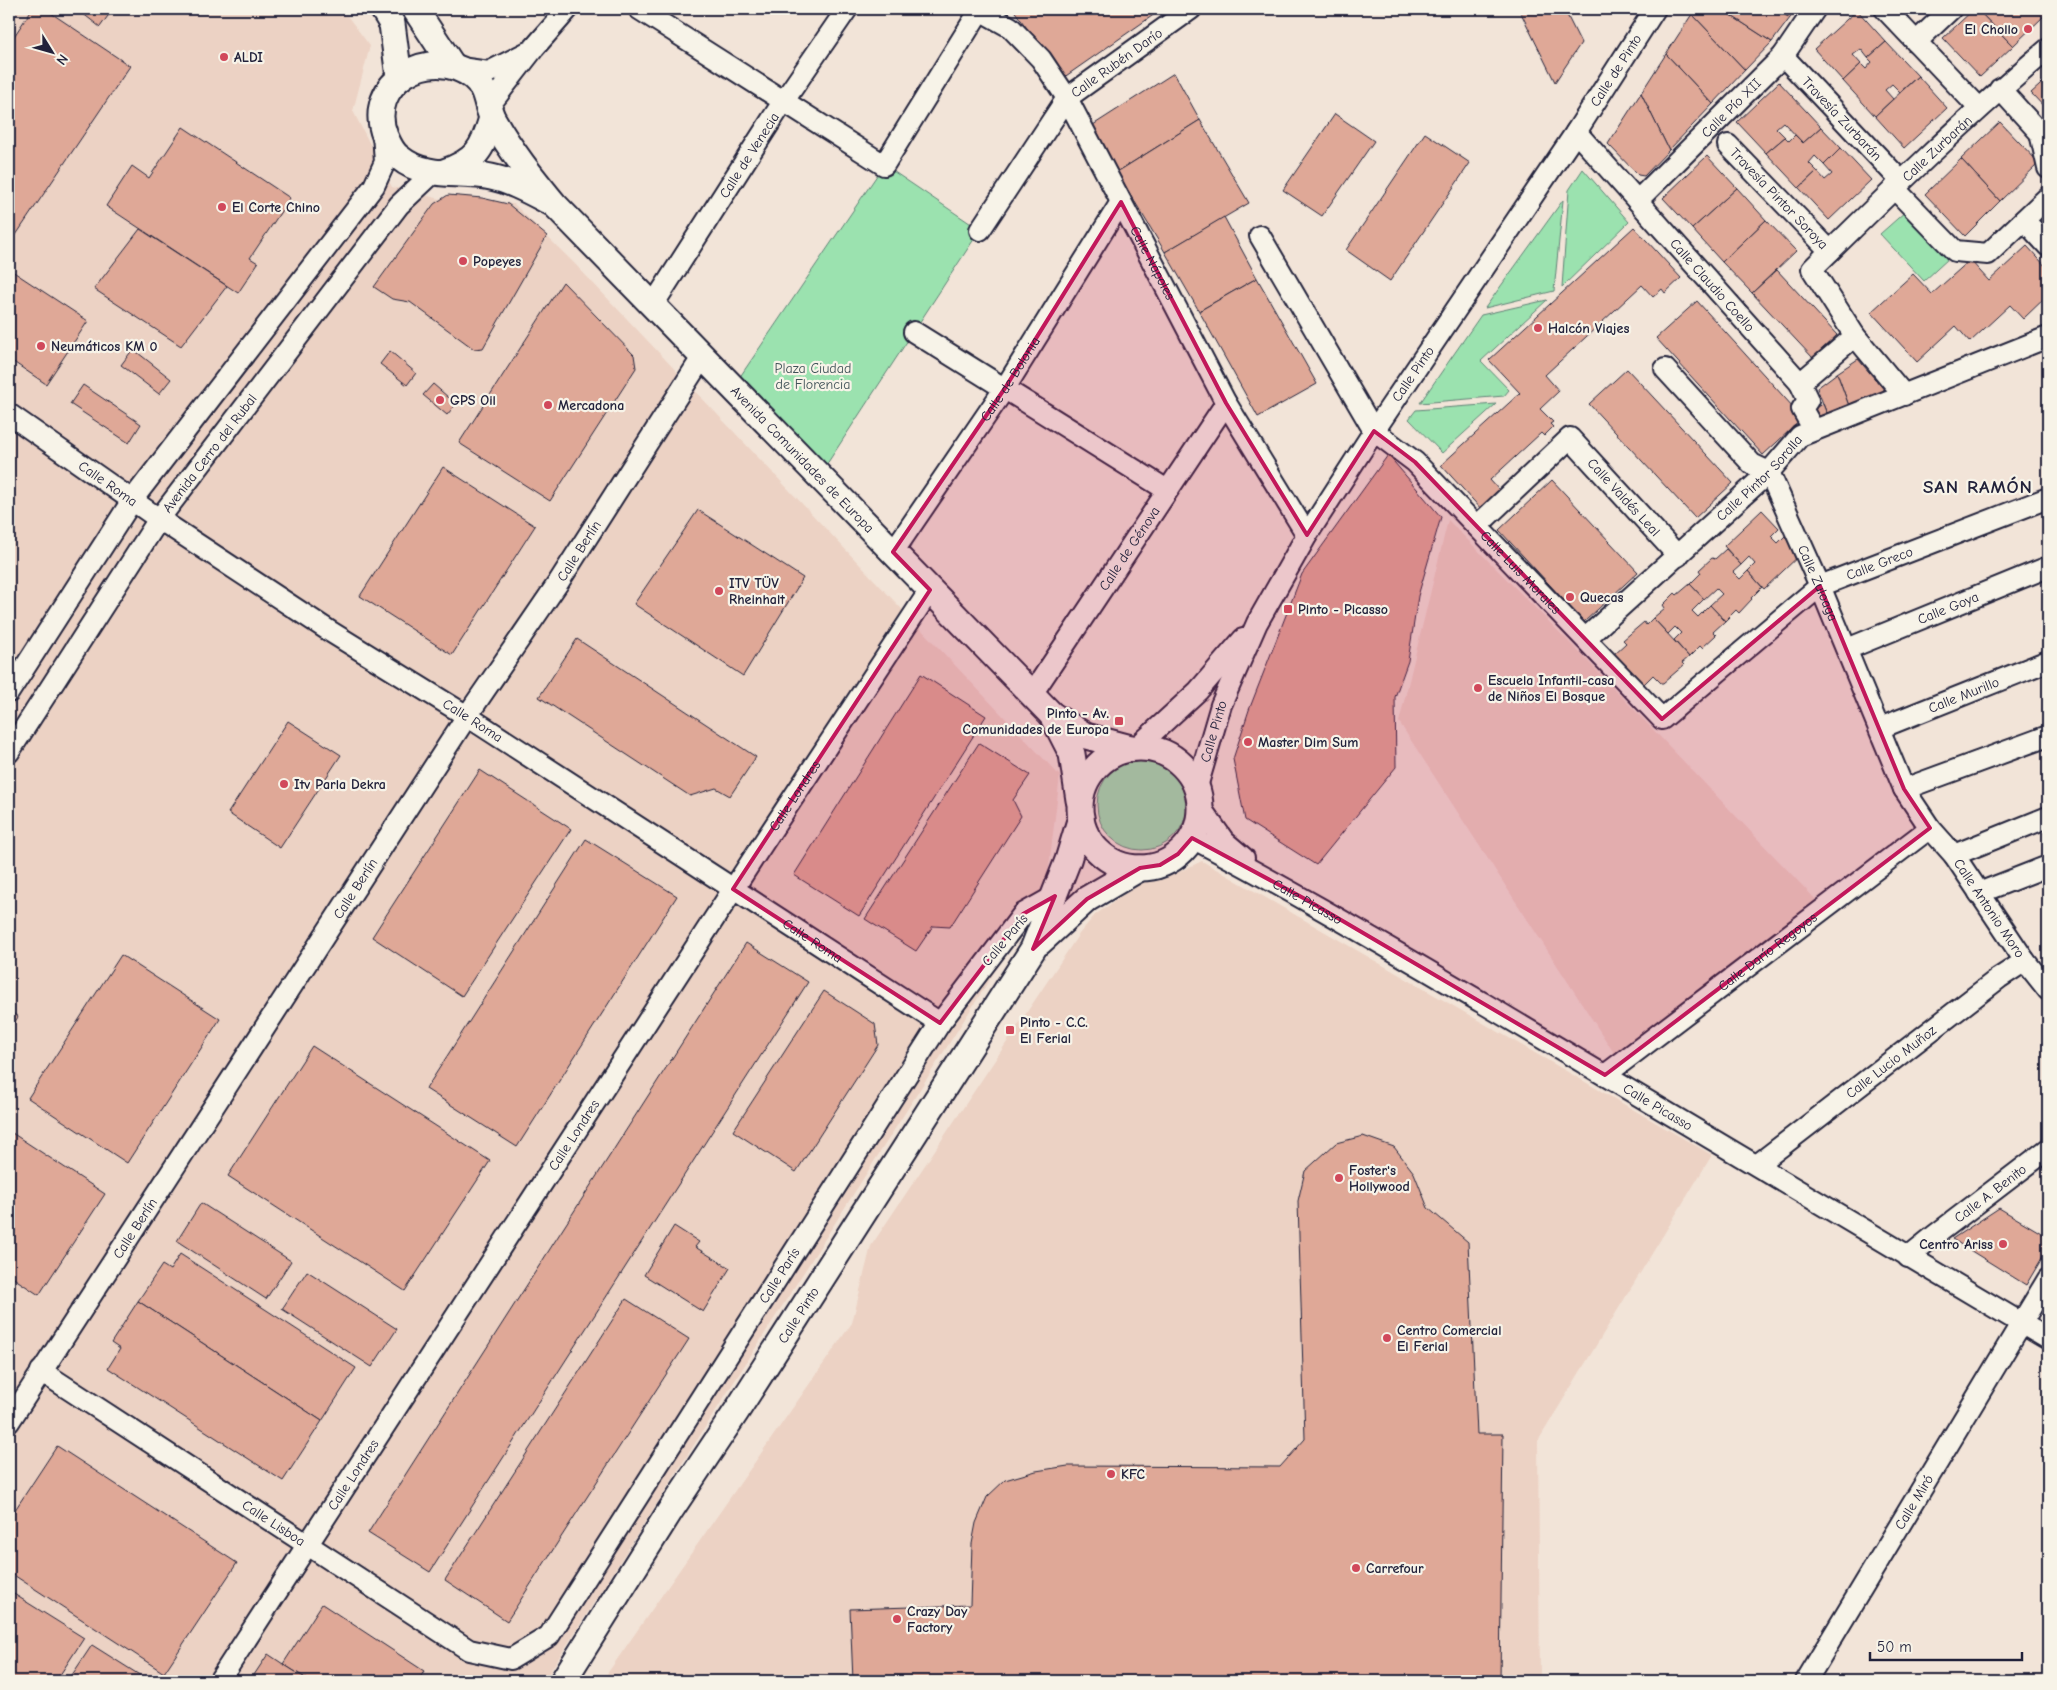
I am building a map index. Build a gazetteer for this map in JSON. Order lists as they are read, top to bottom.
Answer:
{
  "streets": {
    "main road": ["Calle Pinto", "Avenida Comunidades de Europa"],
    "street": [
      "Calle Rubén Darío",
      "Calle de Pinto",
      "Calle Pío XII",
      "Travesía Zurbarán",
      "Calle Zurbarán",
      "Calle de Venecia",
      "Travesía Pintor Soroya",
      "Calle Nápoles",
      "Calle Claudio Coello",
      "Calle de Bolonia",
      "Avenida Cerro del Rubal",
      "Calle Pintor Sorolla",
      "Calle Roma",
      "Calle Valdés Leal",
      "Calle de Génova",
      "Calle Berlín",
      "Calle Greco",
      "Calle Luis Morales",
      "Calle Zuloaga",
      "Calle Goya",
      "Calle Murillo",
      "Calle Londres",
      "Calle Picasso",
      "Calle Antonio Moro",
      "Calle París",
      "Calle Darío Regoyos",
      "Calle Lucio Muñoz",
      "Calle A. Benito",
      "Calle Miró",
      "Calle Lisboa"
    ]
  },
  "crossings": [
    ["Calle Rubén Darío", "Calle Nápoles"],
    ["Calle de Pinto", "Calle Claudio Coello"],
    ["Calle de Pinto", "Calle Pinto"],
    ["Calle Pío XII", "Travesía Zurbarán"],
    ["Calle Pío XII", "Calle Claudio Coello"],
    ["Travesía Zurbarán", "Calle Zurbarán"],
    ["Calle Zurbarán", "Travesía Pintor Soroya"],
    ["Calle de Venecia", "Avenida Comunidades de Europa"],
    ["Travesía Pintor Soroya", "Calle Pintor Sorolla"],
    ["Calle Nápoles", "Calle Pinto"],
    ["Calle Nápoles", "Calle de Bolonia"],
    ["Calle Nápoles", "Calle de Génova"],
    ["Calle Claudio Coello", "Calle Pinto"],
    ["Calle Pinto", "Avenida Comunidades de Europa"],
    ["Calle Pinto", "Calle Luis Morales"],
    ["Calle Pinto", "Calle Picasso"],
    ["Calle Pinto", "Calle París"],
    ["Calle de Bolonia", "Avenida Comunidades de Europa"],
    ["Avenida Cerro del Rubal", "Calle Roma"],
    ["Avenida Comunidades de Europa", "Calle de Génova"],
    ["Avenida Comunidades de Europa", "Calle Berlín"],
    ["Avenida Comunidades de Europa", "Calle Londres"],
    ["Avenida Comunidades de Europa", "Calle Picasso"],
    ["Calle Pintor Sorolla", "Calle Valdés Leal"],
    ["Calle Pintor Sorolla", "Calle Luis Morales"],
    ["Calle Pintor Sorolla", "Calle Zuloaga"],
    ["Calle Roma", "Calle Berlín"],
    ["Calle Roma", "Calle Londres"],
    ["Calle Roma", "Calle París"],
    ["Calle Valdés Leal", "Calle Luis Morales"],
    ["Calle Berlín", "Calle Lisboa"],
    ["Calle Greco", "Calle Luis Morales"],
    ["Calle Greco", "Calle Zuloaga"],
    ["Calle Zuloaga", "Calle Goya"],
    ["Calle Zuloaga", "Calle Murillo"],
    ["Calle Zuloaga", "Calle Antonio Moro"],
    ["Calle Zuloaga", "Calle Darío Regoyos"],
    ["Calle Londres", "Calle Lisboa"],
    ["Calle Picasso", "Calle Darío Regoyos"],
    ["Calle Picasso", "Calle Lucio Muñoz"],
    ["Calle Picasso", "Calle A. Benito"],
    ["Calle Picasso", "Calle Miró"],
    ["Calle Antonio Moro", "Calle Darío Regoyos"],
    ["Calle Antonio Moro", "Calle Lucio Muñoz"],
    ["Calle París", "Calle Lisboa"]
  ],
  "districts": ["SAN RAMÓN"],
  "parks": ["Plaza Ciudad de Florencia"],
  "places": {
    "other": [
      "El Chollo",
      "ALDI",
      "El Corte Chino",
      "Popeyes",
      "Halcón Viajes",
      "Neumáticos KM 0",
      "GPS Oil",
      "Mercadona",
      "ITV TÜV Rheinhalt",
      "Quecas",
      "Escuela Infantil-casa de Niños El Bosque",
      "Master Dim Sum",
      "Itv Parla Dekra",
      "Foster's Hollywood",
      "Centro Ariss",
      "Centro Comercial El Ferial",
      "KFC",
      "Carrefour",
      "Crazy Day Factory"
    ],
    "transit": ["Pinto - Picasso", "Pinto - Av. Comunidades de Europa", "Pinto - C.C. El Ferial"]
  },
  "scale_bar": "50 m",
  "north": "bottom right"
}
